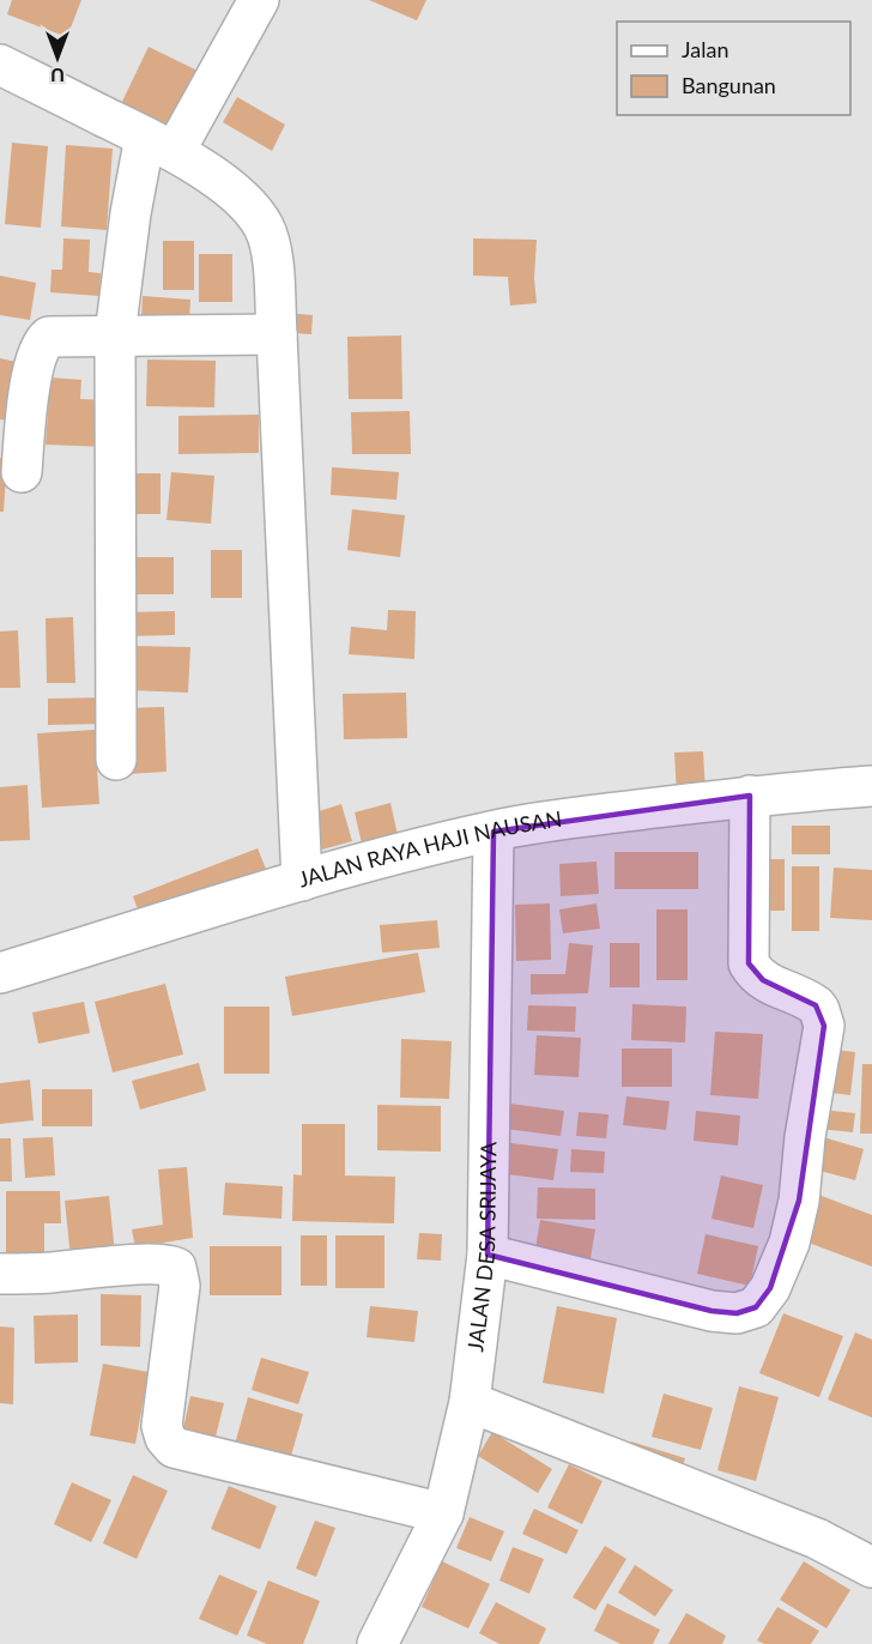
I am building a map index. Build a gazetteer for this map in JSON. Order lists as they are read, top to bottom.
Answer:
{
  "streets": {
    "street": ["JALAN RAYA HAJI NAUSAN", "JALAN DESA SRIJAYA"]
  },
  "crossings": [
    ["JALAN RAYA HAJI NAUSAN", "JALAN DESA SRIJAYA"]
  ],
  "legend": ["Jalan", "Bangunan"],
  "north": "bottom"
}
